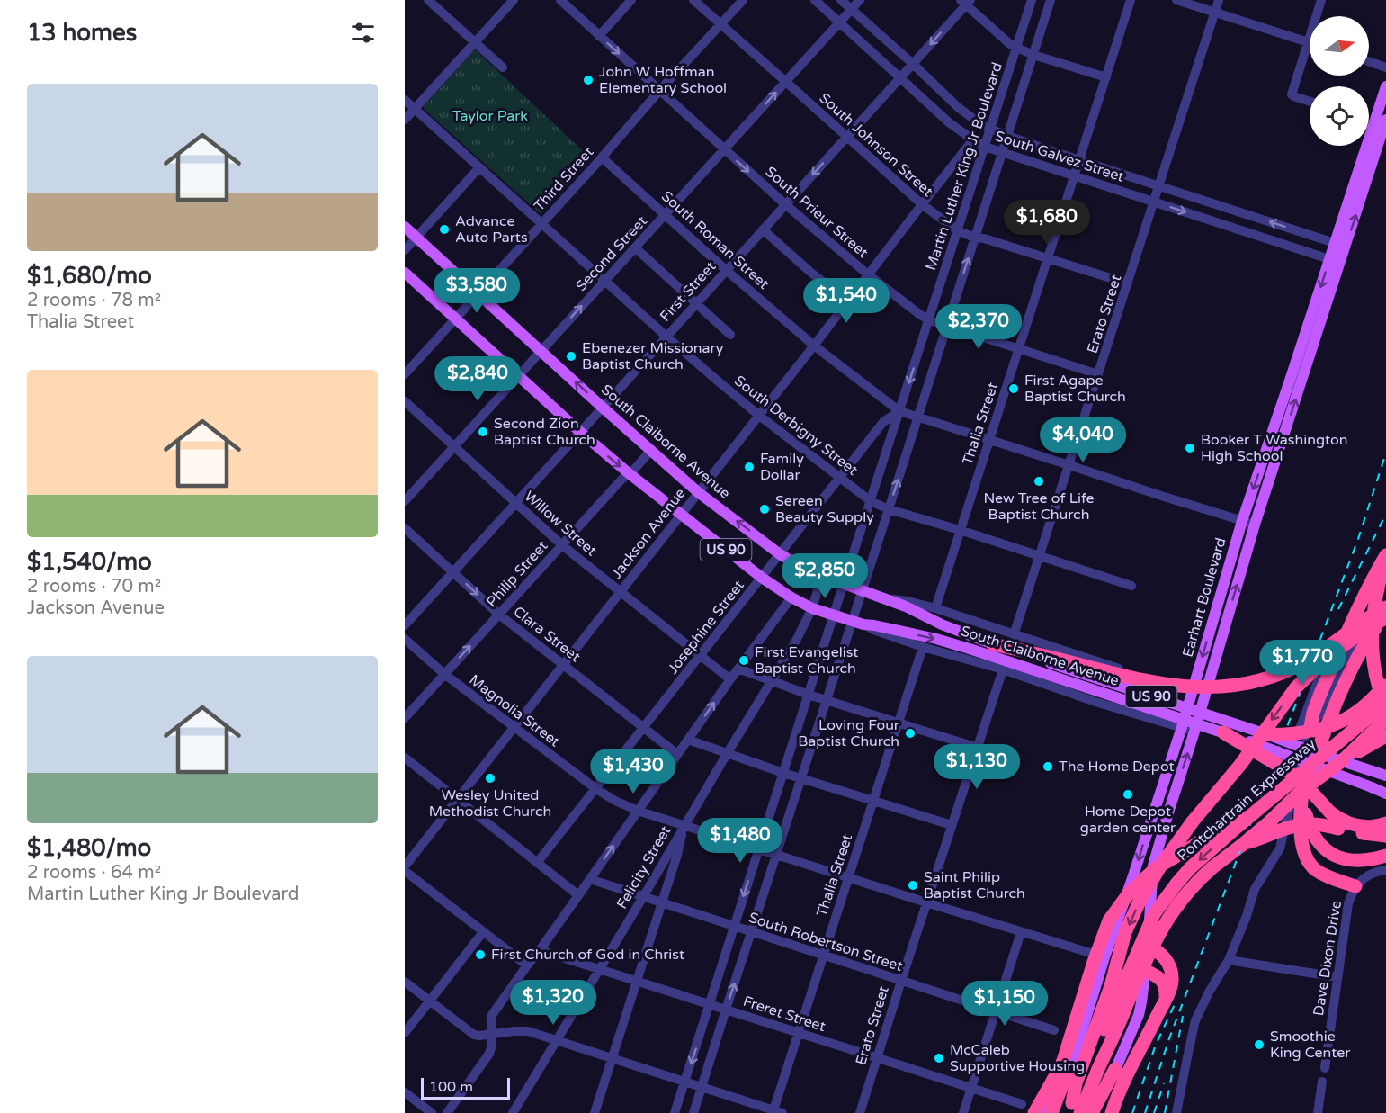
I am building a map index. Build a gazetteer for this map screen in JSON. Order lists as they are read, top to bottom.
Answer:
{
  "streets": {
    "highway": ["Pontchartrain Expressway"],
    "main road": ["South Claiborne Avenue", "US 90", "Earhart Boulevard"],
    "street": [
      "South Johnson Street",
      "South Galvez Street",
      "Martin Luther King Jr Boulevard",
      "Third Street",
      "South Prieur Street",
      "South Roman Street",
      "Second Street",
      "First Street",
      "Erato Street",
      "Thalia Street",
      "South Derbigny Street",
      "Willow Street",
      "Jackson Avenue",
      "Philip Street",
      "Josephine Street",
      "Clara Street",
      "Magnolia Street",
      "Felicity Street",
      "South Robertson Street",
      "Dave Dixon Drive",
      "Freret Street"
    ]
  },
  "crossings": [
    ["South Johnson Street", "Martin Luther King Jr Boulevard"],
    ["South Johnson Street", "Third Street"],
    ["South Johnson Street", "Second Street"],
    ["South Johnson Street", "First Street"],
    ["South Johnson Street", "Erato Street"],
    ["South Johnson Street", "Thalia Street"],
    ["South Johnson Street", "Jackson Avenue"],
    ["South Galvez Street", "Martin Luther King Jr Boulevard"],
    ["South Galvez Street", "Second Street"],
    ["South Galvez Street", "First Street"],
    ["South Galvez Street", "Erato Street"],
    ["South Galvez Street", "Thalia Street"],
    ["South Galvez Street", "Jackson Avenue"],
    ["South Galvez Street", "Earhart Boulevard"],
    ["Martin Luther King Jr Boulevard", "South Prieur Street"],
    ["Martin Luther King Jr Boulevard", "South Roman Street"],
    ["Martin Luther King Jr Boulevard", "South Derbigny Street"],
    ["Martin Luther King Jr Boulevard", "South Claiborne Avenue"],
    ["Martin Luther King Jr Boulevard", "Josephine Street"],
    ["Martin Luther King Jr Boulevard", "Magnolia Street"],
    ["Martin Luther King Jr Boulevard", "South Robertson Street"],
    ["Martin Luther King Jr Boulevard", "Freret Street"],
    ["Third Street", "South Prieur Street"],
    ["Third Street", "South Roman Street"],
    ["Third Street", "South Derbigny Street"],
    ["Third Street", "South Claiborne Avenue"],
    ["South Prieur Street", "Second Street"],
    ["South Prieur Street", "First Street"],
    ["South Prieur Street", "Erato Street"],
    ["South Prieur Street", "Thalia Street"],
    ["South Prieur Street", "Jackson Avenue"],
    ["South Roman Street", "Second Street"],
    ["South Roman Street", "First Street"],
    ["South Roman Street", "Erato Street"],
    ["South Roman Street", "Thalia Street"],
    ["South Roman Street", "Jackson Avenue"],
    ["South Roman Street", "Earhart Boulevard"],
    ["South Roman Street", "Josephine Street"],
    ["Second Street", "South Derbigny Street"],
    ["Second Street", "South Claiborne Avenue"],
    ["Second Street", "Willow Street"],
    ["First Street", "South Derbigny Street"],
    ["First Street", "South Claiborne Avenue"],
    ["First Street", "Willow Street"],
    ["First Street", "Clara Street"],
    ["Erato Street", "South Derbigny Street"],
    ["Erato Street", "South Claiborne Avenue"],
    ["Erato Street", "Magnolia Street"],
    ["Erato Street", "South Robertson Street"],
    ["Erato Street", "Freret Street"],
    ["Thalia Street", "South Derbigny Street"],
    ["Thalia Street", "South Claiborne Avenue"],
    ["Thalia Street", "Magnolia Street"],
    ["Thalia Street", "South Robertson Street"],
    ["Thalia Street", "Freret Street"],
    ["South Derbigny Street", "Jackson Avenue"],
    ["South Derbigny Street", "Josephine Street"],
    ["South Claiborne Avenue", "Jackson Avenue"],
    ["South Claiborne Avenue", "Philip Street"],
    ["South Claiborne Avenue", "Earhart Boulevard"],
    ["South Claiborne Avenue", "Josephine Street"],
    ["South Claiborne Avenue", "Felicity Street"],
    ["Willow Street", "Jackson Avenue"],
    ["Willow Street", "Philip Street"],
    ["Willow Street", "Josephine Street"],
    ["Jackson Avenue", "Clara Street"],
    ["Jackson Avenue", "Magnolia Street"],
    ["Philip Street", "Clara Street"],
    ["Philip Street", "Magnolia Street"],
    ["Earhart Boulevard", "Magnolia Street"],
    ["Josephine Street", "Clara Street"],
    ["Josephine Street", "Magnolia Street"],
    ["Magnolia Street", "Felicity Street"],
    ["Felicity Street", "South Robertson Street"],
    ["Felicity Street", "Freret Street"]
  ],
  "parks": ["Taylor Park"],
  "places": [
    "John W Hoffman Elementary School",
    "Advance Auto Parts",
    "Ebenezer Missionary Baptist Church",
    "First Agape Baptist Church",
    "Second Zion Baptist Church",
    "Booker T Washington High School",
    "Family Dollar",
    "New Tree of Life Baptist Church",
    "Sereen Beauty Supply",
    "First Evangelist Baptist Church",
    "Loving Four Baptist Church",
    "The Home Depot",
    "Wesley United Methodist Church",
    "Home Depot garden center",
    "Saint Philip Baptist Church",
    "First Church of God in Christ",
    "Smoothie King Center",
    "McCaleb Supportive Housing"
  ],
  "scale_bar": "100 m",
  "north": "right",
  "page": {
    "heading": "13 homes",
    "list": [
      {
        "name": "$1,680/mo",
        "note": "2 rooms · 78 m² · Thalia Street"
      },
      {
        "name": "$1,540/mo",
        "note": "2 rooms · 70 m² · Jackson Avenue"
      },
      {
        "name": "$1,480/mo",
        "note": "2 rooms · 64 m² · Martin Luther King Jr Boulevard"
      }
    ],
    "price": [
      "$1,680",
      "$3,580",
      "$1,540",
      "$2,370",
      "$2,840",
      "$4,040",
      "$2,850",
      "$1,770",
      "$1,130",
      "$1,430",
      "$1,480",
      "$1,320",
      "$1,150"
    ],
    "scale": "100 m"
  }
}
